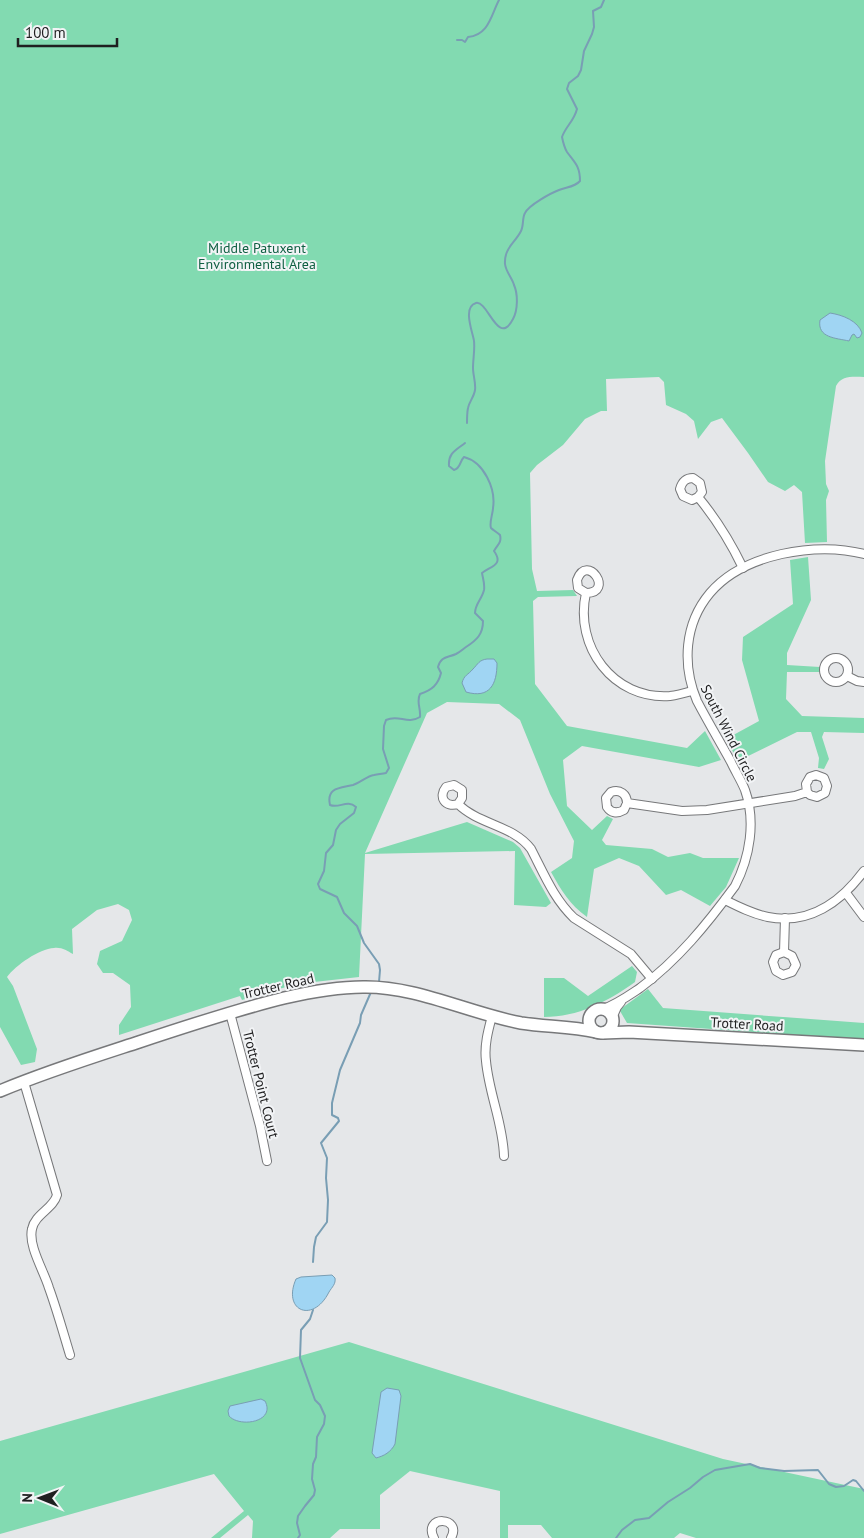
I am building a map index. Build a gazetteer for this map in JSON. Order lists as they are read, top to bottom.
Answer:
{
  "streets": {
    "street": ["South Wind Circle", "Trotter Road", "Trotter Point Court"]
  },
  "crossings": [
    ["South Wind Circle", "Trotter Road"],
    ["Trotter Road", "Trotter Point Court"]
  ],
  "parks": ["Middle Patuxent Environmental Area"],
  "scale_bar": "100 m",
  "north": "left"
}
